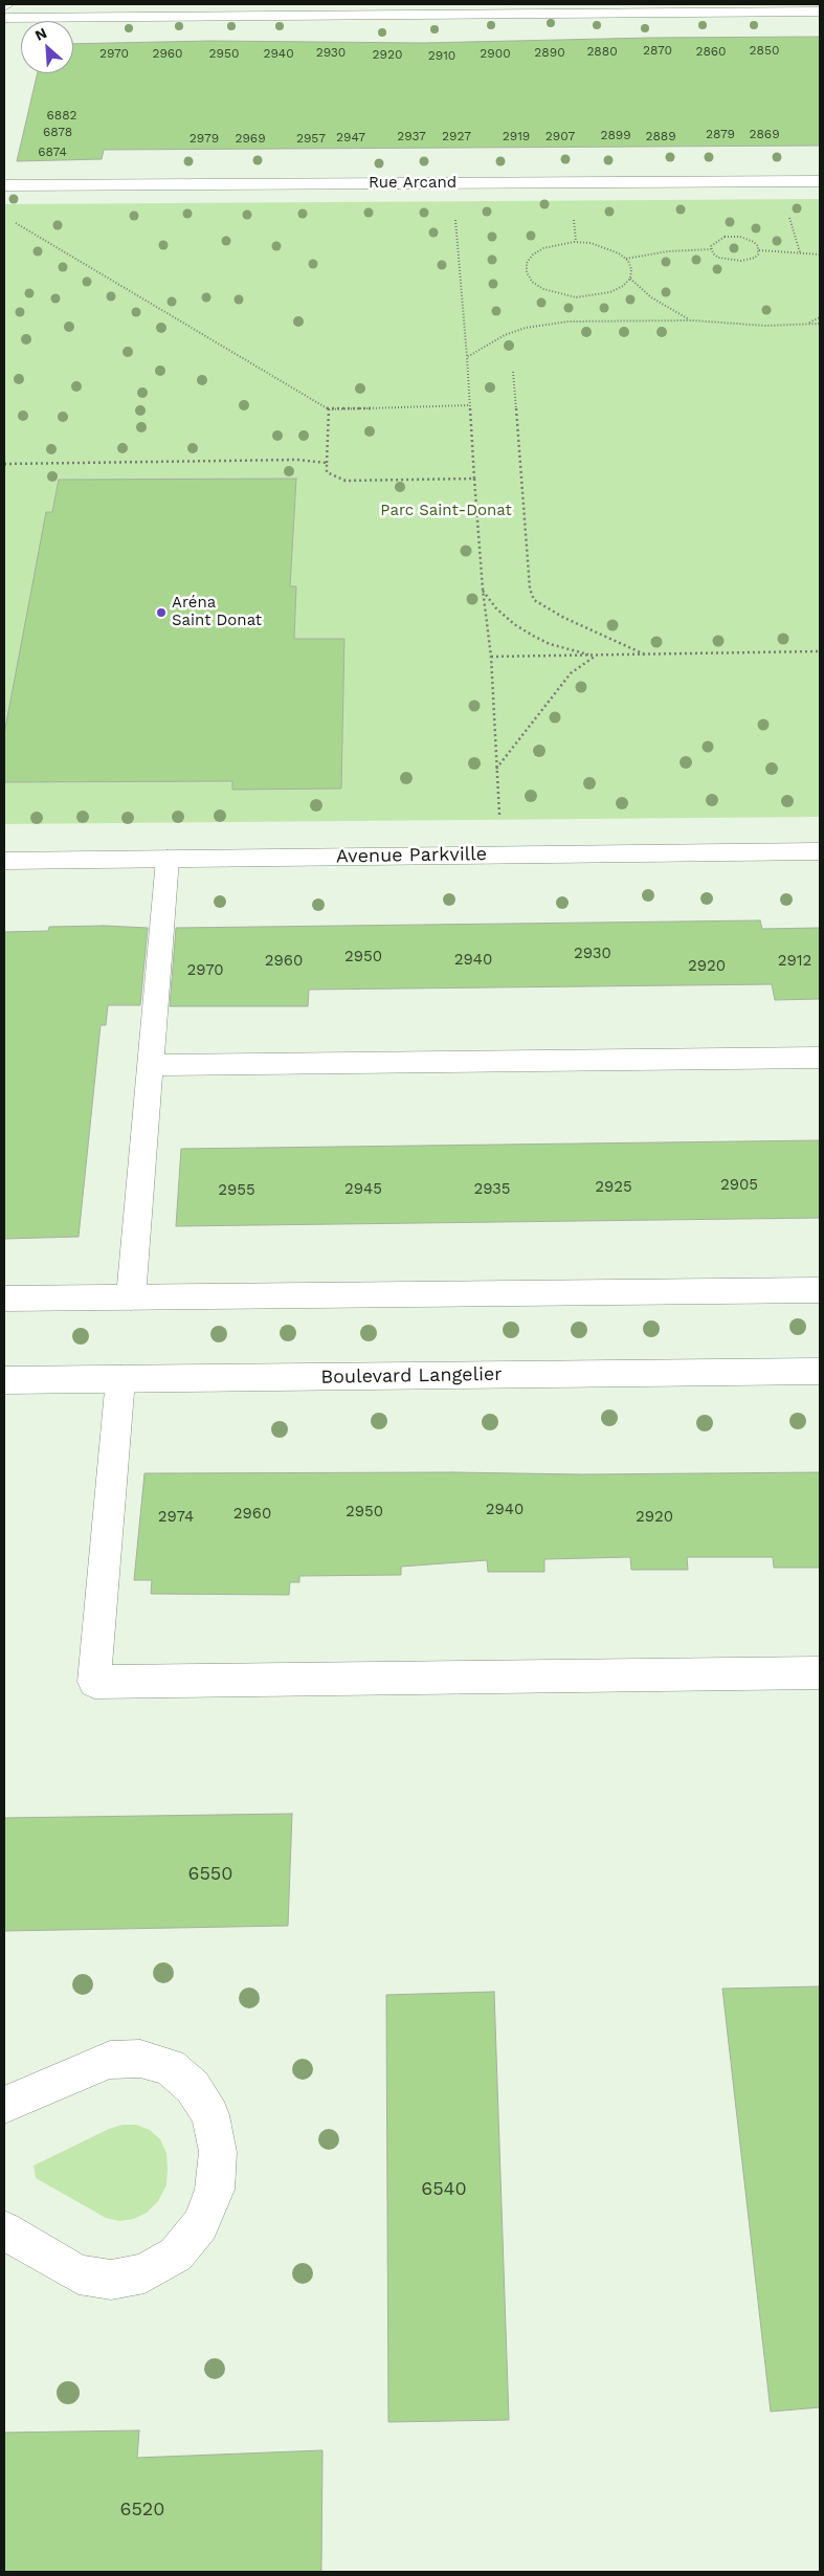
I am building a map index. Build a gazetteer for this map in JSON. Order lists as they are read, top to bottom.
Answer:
{
  "streets": {
    "street": ["Rue Arcand", "Avenue Parkville", "Boulevard Langelier"]
  },
  "parks": ["Parc Saint-Donat"],
  "places": ["Aréna Saint Donat"],
  "house_numbers": [
    "2870",
    "2850",
    "2880",
    "2860",
    "2930",
    "2890",
    "2970",
    "2960",
    "2950",
    "2940",
    "2900",
    "2920",
    "2910",
    "6882",
    "6878",
    "2879",
    "2869",
    "2899",
    "2937",
    "2927",
    "2919",
    "2907",
    "2889",
    "2947",
    "2979",
    "2969",
    "2957",
    "6874",
    "2930",
    "2950",
    "2940",
    "2960",
    "2912",
    "2920",
    "2970",
    "2905",
    "2925",
    "2945",
    "2935",
    "2955",
    "2940",
    "2950",
    "2960",
    "2974",
    "2920",
    "6550",
    "6540",
    "6520"
  ],
  "north": "top left"
}
